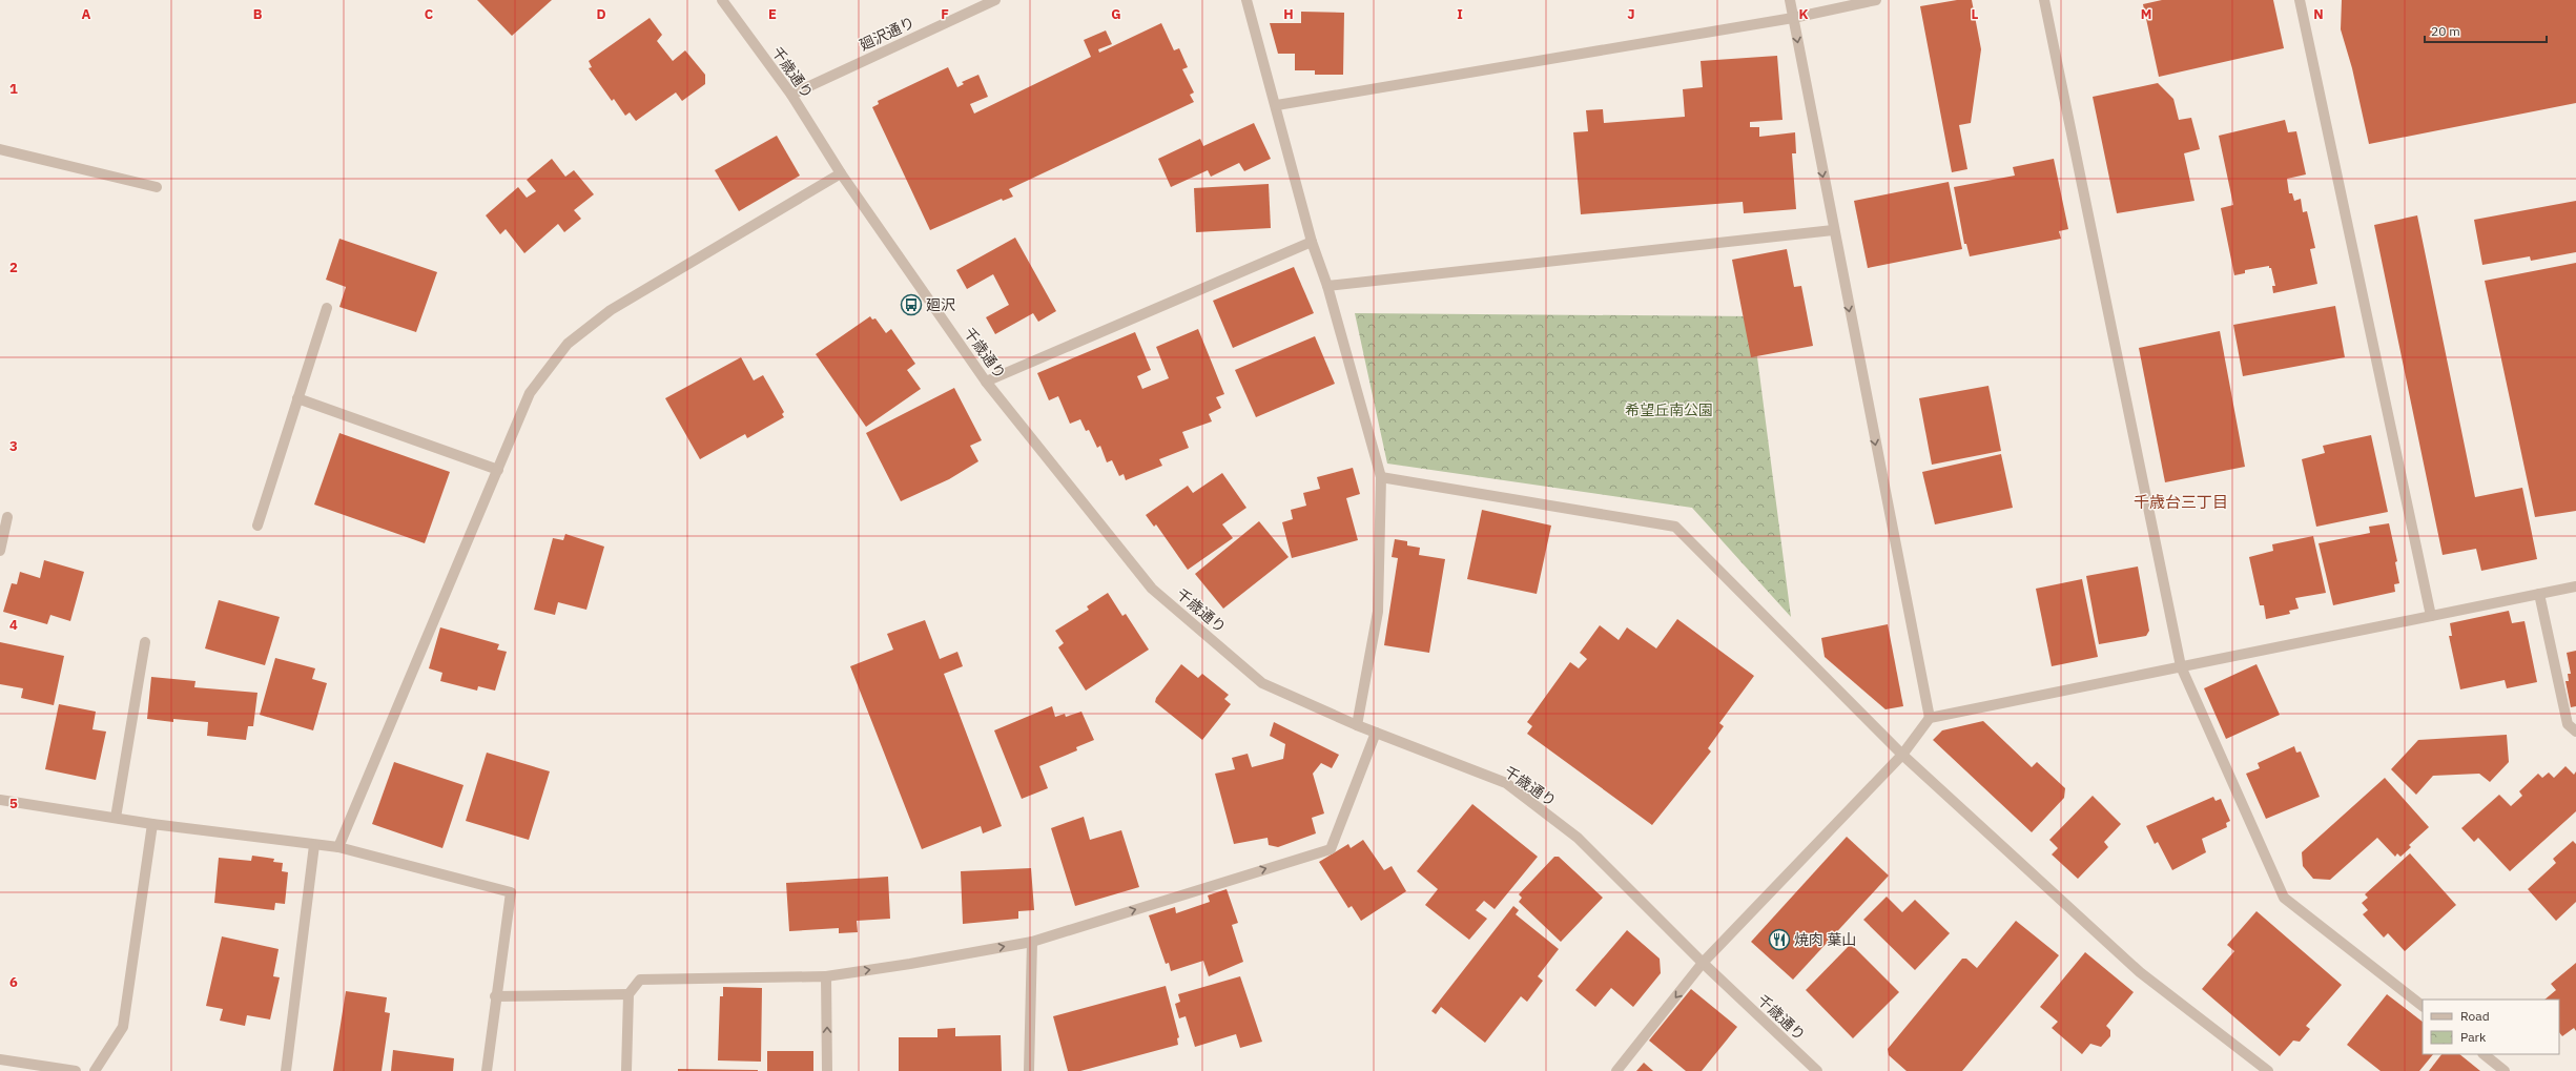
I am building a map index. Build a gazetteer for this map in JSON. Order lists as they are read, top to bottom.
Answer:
{
  "streets": {
    "street": ["廻沢通り", "千歳通り"]
  },
  "crossings": [
    ["廻沢通り", "千歳通り"]
  ],
  "districts": ["千歳台三丁目"],
  "parks": ["希望丘南公園"],
  "places": {
    "bus stop": ["廻沢"],
    "restaurant": ["焼肉 葉山"]
  },
  "legend": ["Road", "Park"],
  "scale_bar": "20 m",
  "grid": {
    "columns": [
      "A",
      "B",
      "C",
      "D",
      "E",
      "F",
      "G",
      "H",
      "I",
      "J",
      "K",
      "L",
      "M",
      "N"
    ],
    "rows": [
      "1",
      "2",
      "3",
      "4",
      "5",
      "6"
    ]
  }
}
